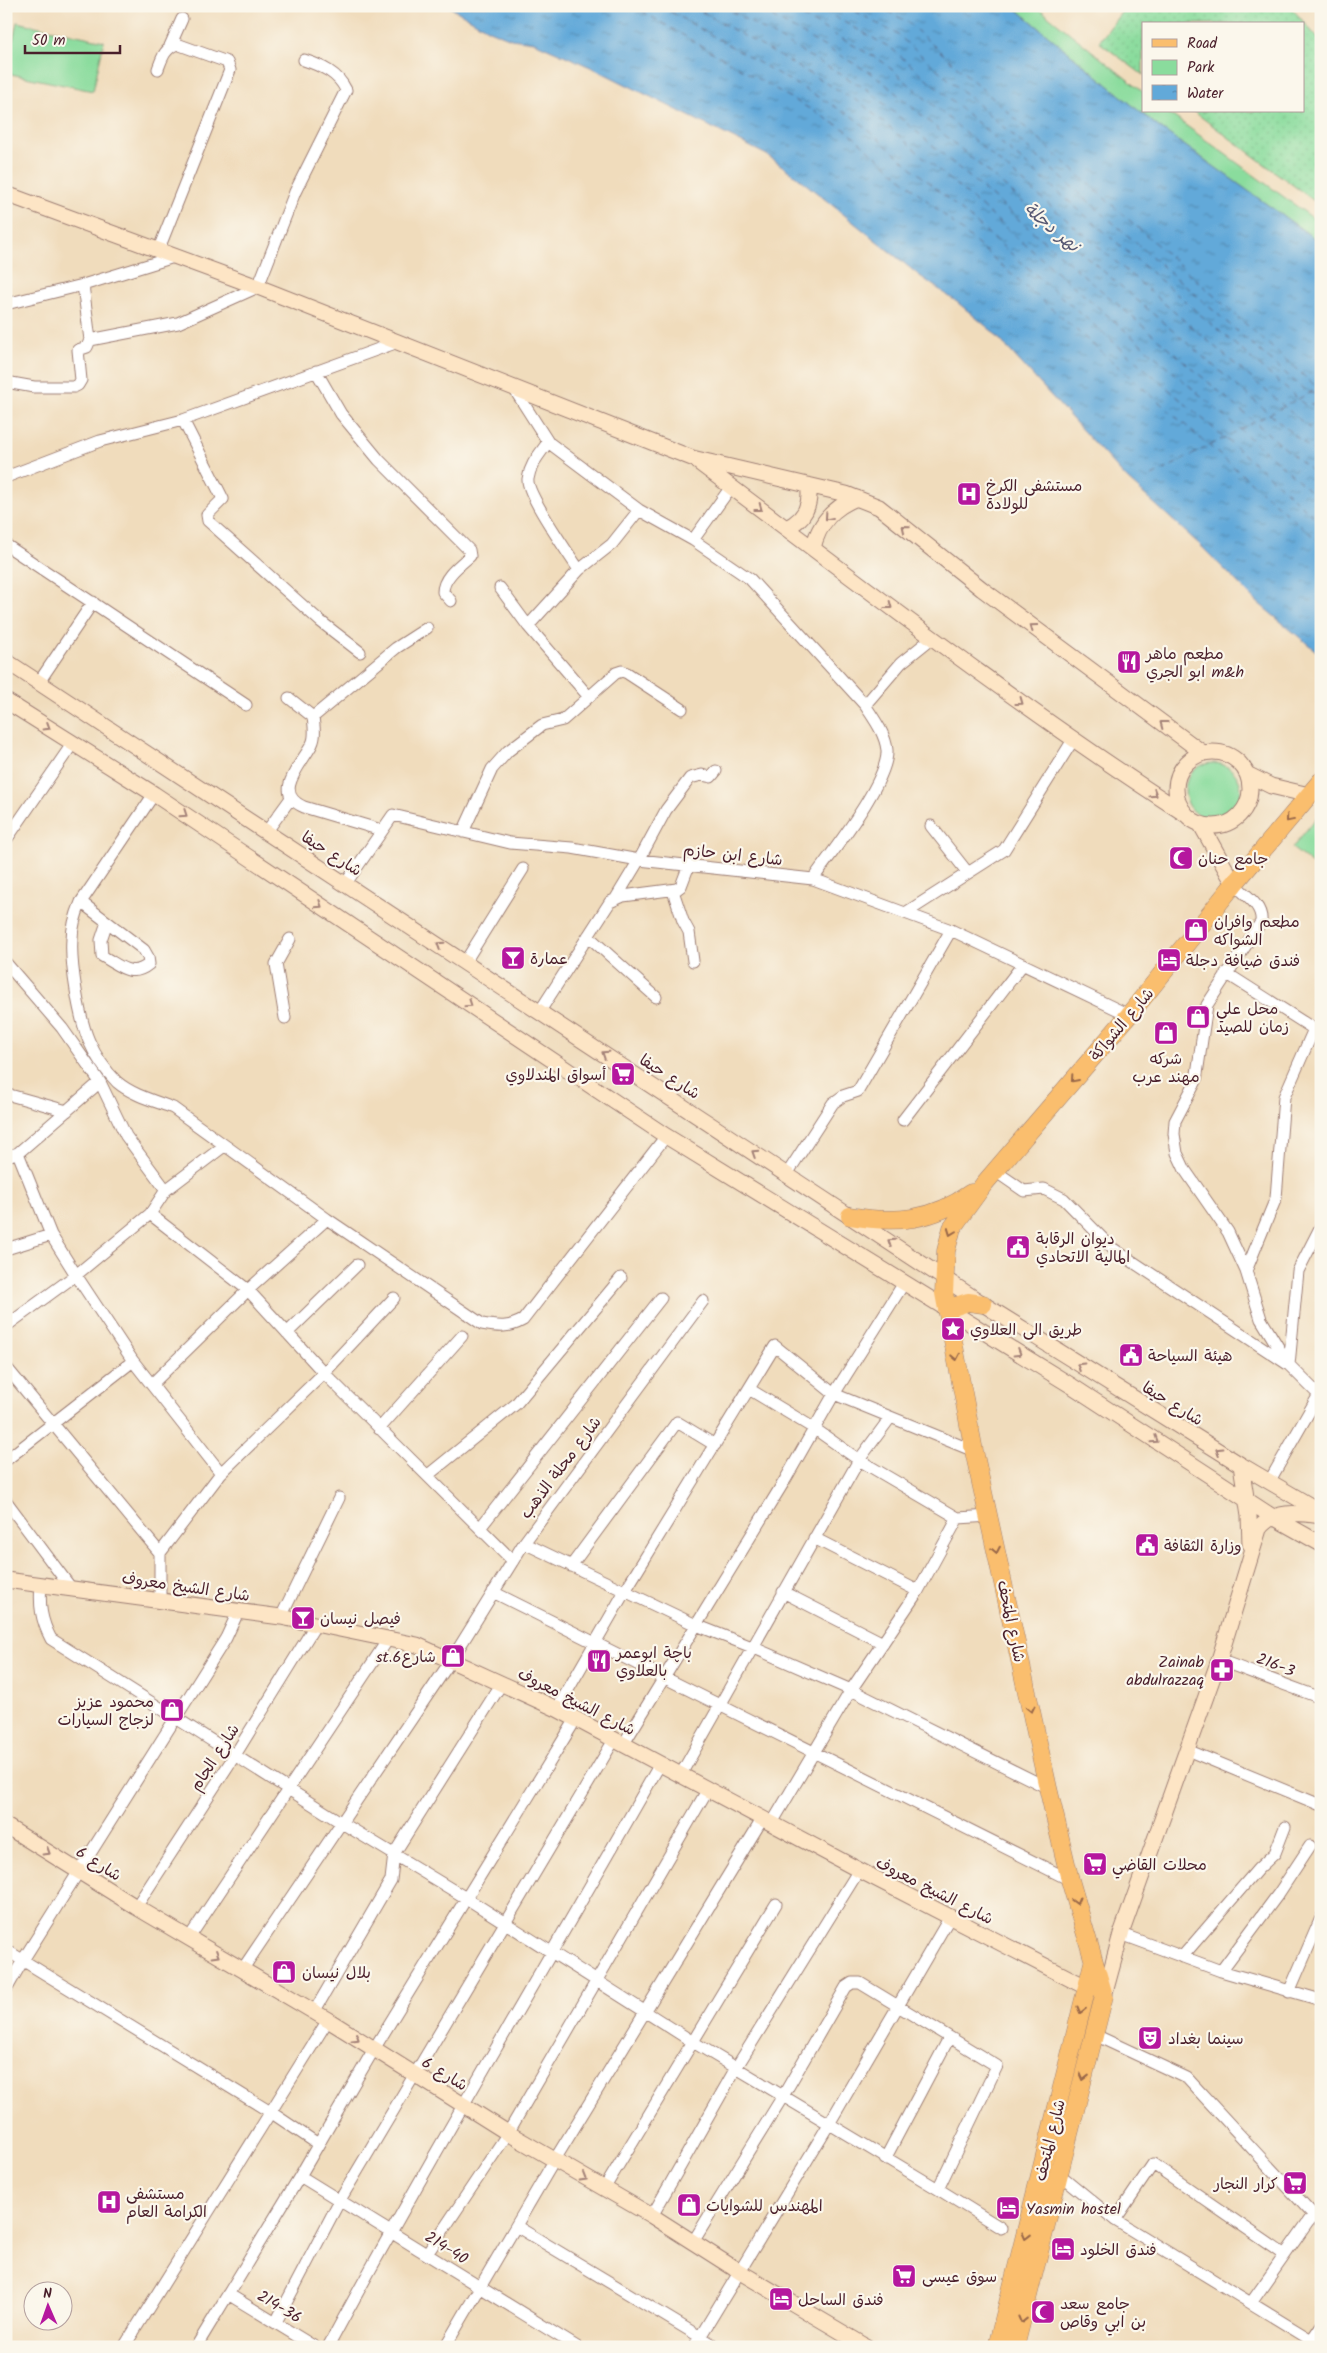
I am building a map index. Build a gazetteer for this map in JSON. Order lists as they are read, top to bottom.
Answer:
{
  "streets": {
    "main road": ["شارع الشواكة", "شارع المتحف"],
    "street": [
      "شارع حيفا",
      "شارع ابن حازم",
      "شارع محلة الذهب",
      "شارع الشيخ معروف",
      "216-3",
      "شارع الجام",
      "شارع 6",
      "214-40",
      "214-36"
    ]
  },
  "crossings": [
    ["شارع حيفا", "شارع ابن حازم"],
    ["شارع حيفا", "شارع الشواكة"],
    ["شارع حيفا", "شارع المتحف"],
    ["شارع ابن حازم", "شارع الشواكة"],
    ["شارع الشواكة", "شارع المتحف"],
    ["شارع محلة الذهب", "شارع الشيخ معروف"],
    ["شارع محلة الذهب", "شارع 6"],
    ["شارع الشيخ معروف", "شارع المتحف"],
    ["شارع الشيخ معروف", "شارع الجام"],
    ["شارع المتحف", "216-3"],
    ["شارع الجام", "شارع 6"]
  ],
  "one_way": ["شارع الشواكة", "شارع المتحف"],
  "water": ["نهر دجلة"],
  "places": {
    "hospital": ["مستشفى الكرخ للولادة", "مستشفى الكرامة العام"],
    "restaurant": ["مطعم ماهر ابو الجري m&h", "باچة ابوعمر بالعلاوي"],
    "mosque": ["جامع حنان", "جامع سعد بن ابي وقاص"],
    "shop": [
      "مطعم وافران الشواكه",
      "محل علي زمان للصيد",
      "شركه مهند عرب",
      "st.شارع6",
      "محمود عزيز لزجاج السيارات",
      "بلال نيسان",
      "المهندس للشوايات"
    ],
    "bar": ["عمارة", "فيصل نيسان"],
    "hotel": [
      "فندق ضيافة دجلة",
      "Yasmin hostel",
      "فندق الخلود",
      "فندق الساحل"
    ],
    "supermarket": [
      "أسواق المندلاوي",
      "محلات القاضي",
      "كرار النجار",
      "سوق عيسى"
    ],
    "public building": ["ديوان الرقابة المالية الاتحادي", "هيئة السياحة", "وزارة الثقافة"],
    "place": ["طريق الى العلاوي"],
    "pharmacy": ["Zainab abdulrazzaq"],
    "theatre": ["سينما بغداد"]
  },
  "legend": ["Road", "Park", "Water"],
  "scale_bar": "50 m",
  "north": "top"
}
